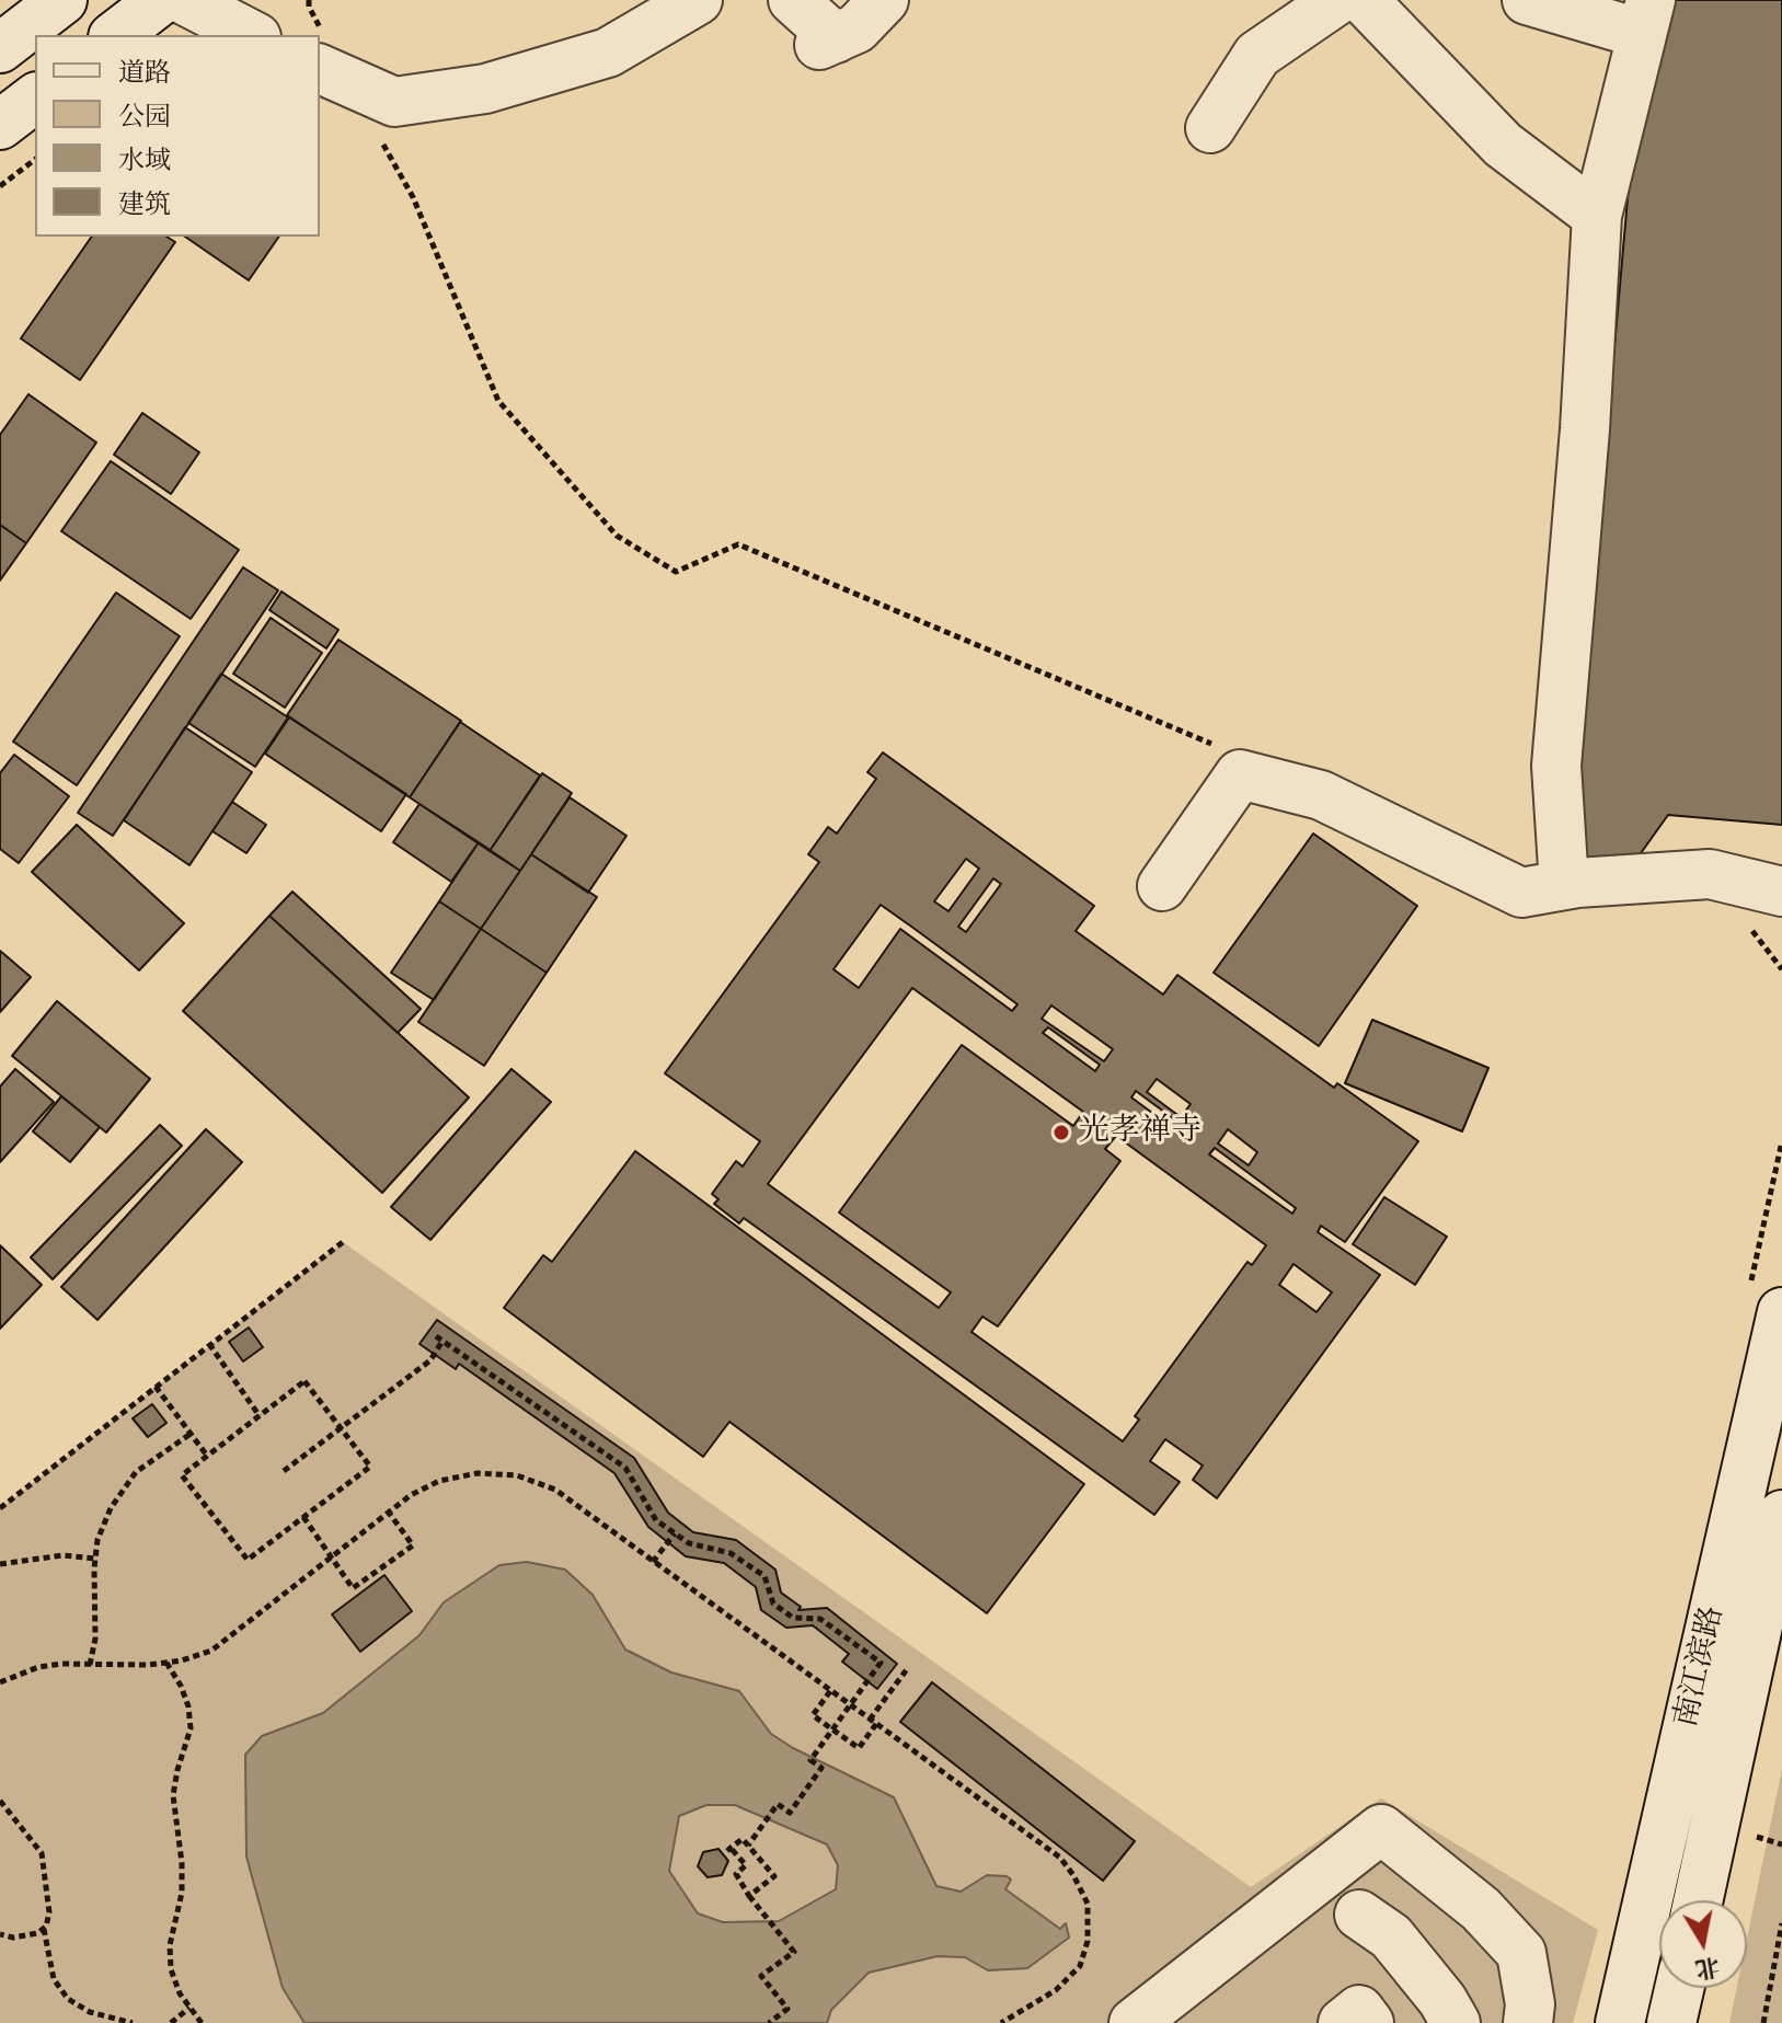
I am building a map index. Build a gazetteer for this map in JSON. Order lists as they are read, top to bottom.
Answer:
{
  "streets": {
    "street": ["南江滨路"]
  },
  "places": ["光孝禅寺"],
  "legend": [
    "道路",
    "公园",
    "水域",
    "建筑"
  ],
  "north": "bottom"
}
